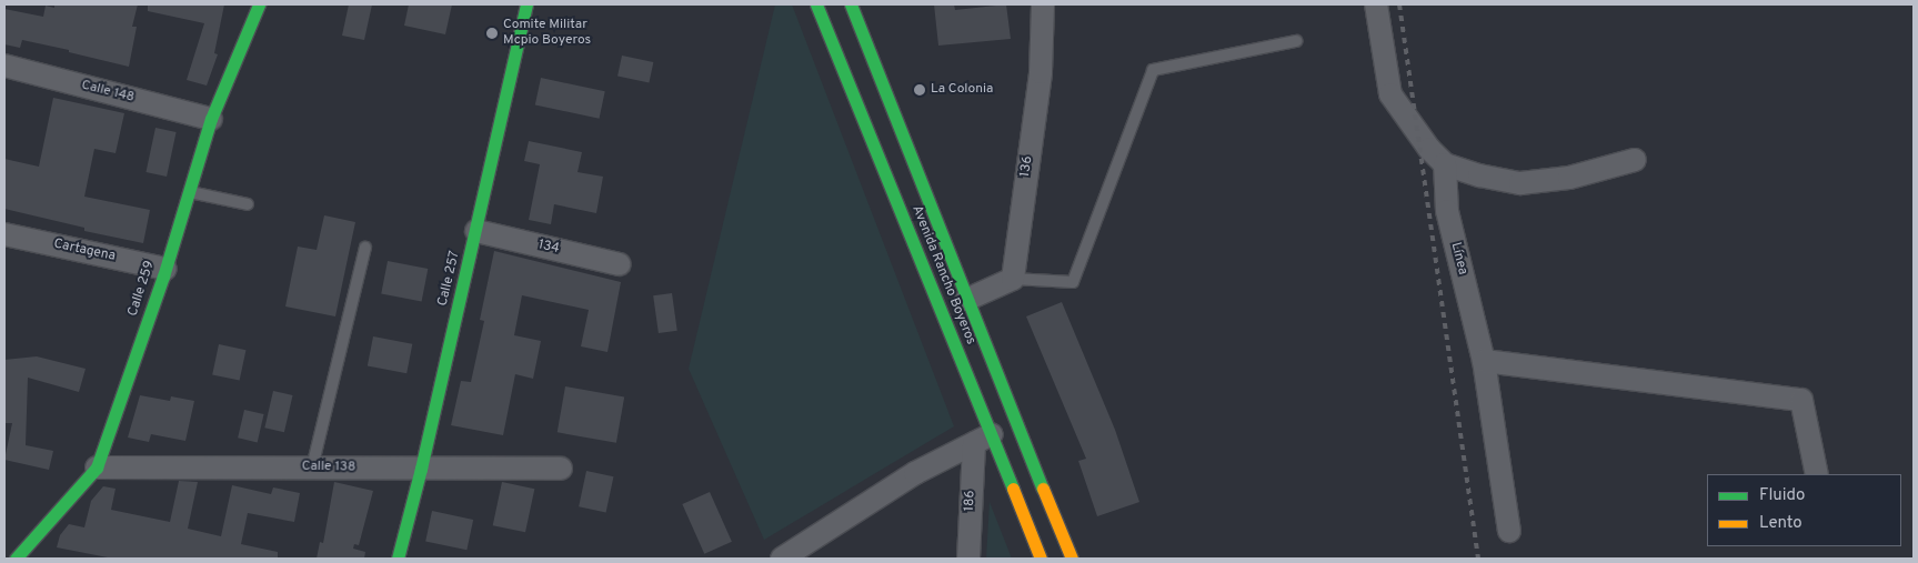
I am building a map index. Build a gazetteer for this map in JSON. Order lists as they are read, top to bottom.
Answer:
{
  "streets": {
    "main road": ["Avenida Rancho Boyeros", "Calle 257", "Calle 259"],
    "street": [
      "Calle 148",
      "136",
      "134",
      "Cartagena",
      "Línea",
      "Calle 138",
      "186"
    ]
  },
  "crossings": [
    ["Calle 148", "Calle 259"],
    ["134", "Calle 257"],
    ["Cartagena", "Calle 259"],
    ["Avenida Rancho Boyeros", "186"],
    ["Calle 257", "Calle 138"],
    ["Calle 259", "Calle 138"]
  ],
  "places": ["Comite Militar Mcpio Boyeros", "La Colonia"],
  "legend": ["Fluido", "Lento"]
}
